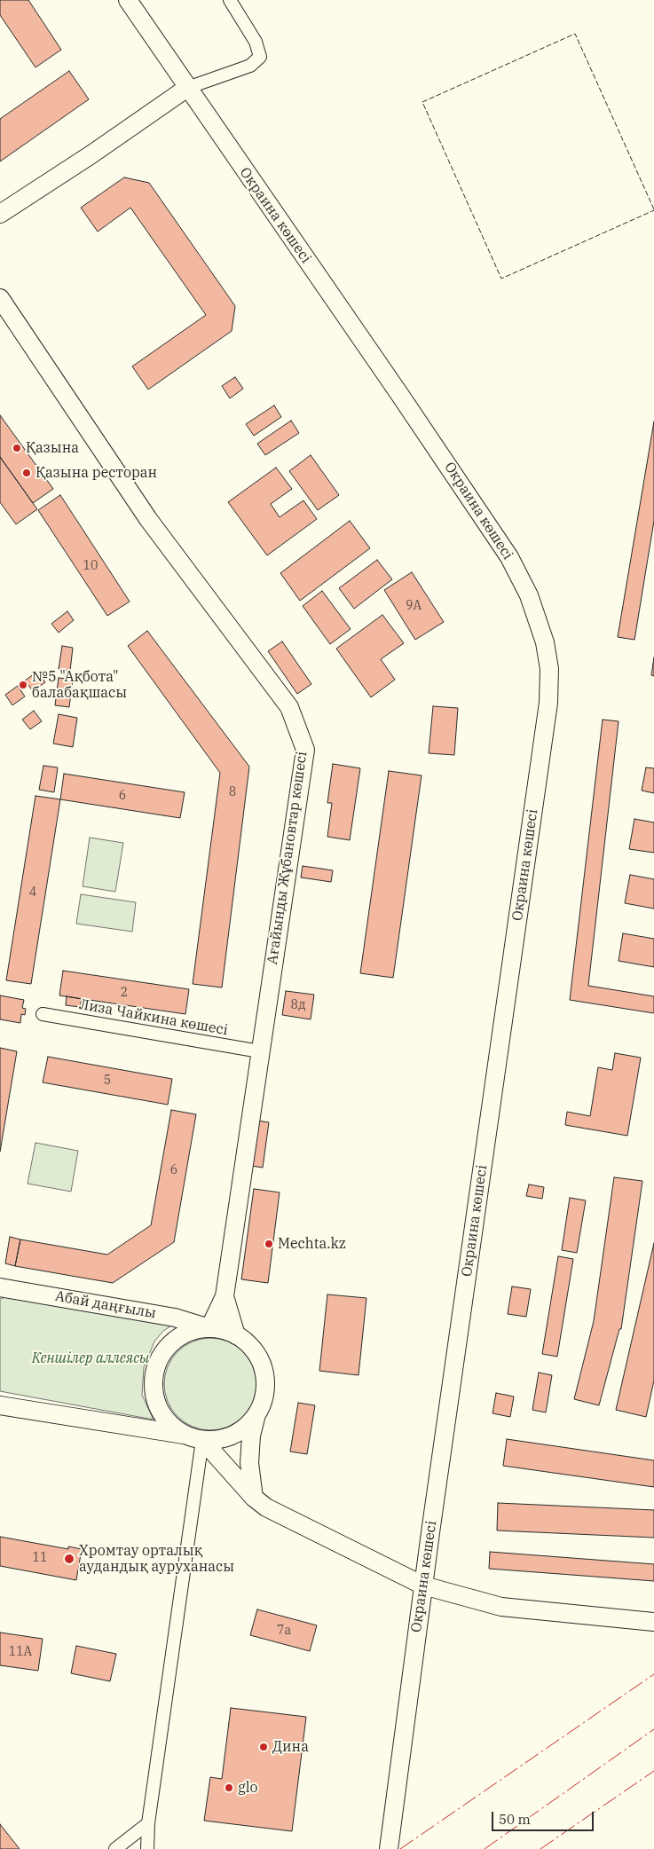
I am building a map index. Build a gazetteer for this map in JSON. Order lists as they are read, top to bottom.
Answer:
{
  "streets": {
    "street": [
      "Окраина көшесі",
      "Ағайынды Жұбановтар көшесі",
      "Лиза Чайкина көшесі",
      "Абай даңғылы"
    ]
  },
  "crossings": [
    ["Ағайынды Жұбановтар көшесі", "Лиза Чайкина көшесі"]
  ],
  "parks": ["Кеншілер аллеясы"],
  "places": [
    "Қазына",
    "Қазына ресторан",
    "№5 \"Ақбота\" балабақшасы",
    "Mechta.kz",
    "Хромтау орталық аудандық ауруханасы",
    "Дина",
    "glo"
  ],
  "house_numbers": [
    "10",
    "9А",
    "8",
    "6",
    "4",
    "2",
    "8д",
    "5",
    "6",
    "11",
    "7а",
    "11А"
  ],
  "scale_bar": "50 m"
}
